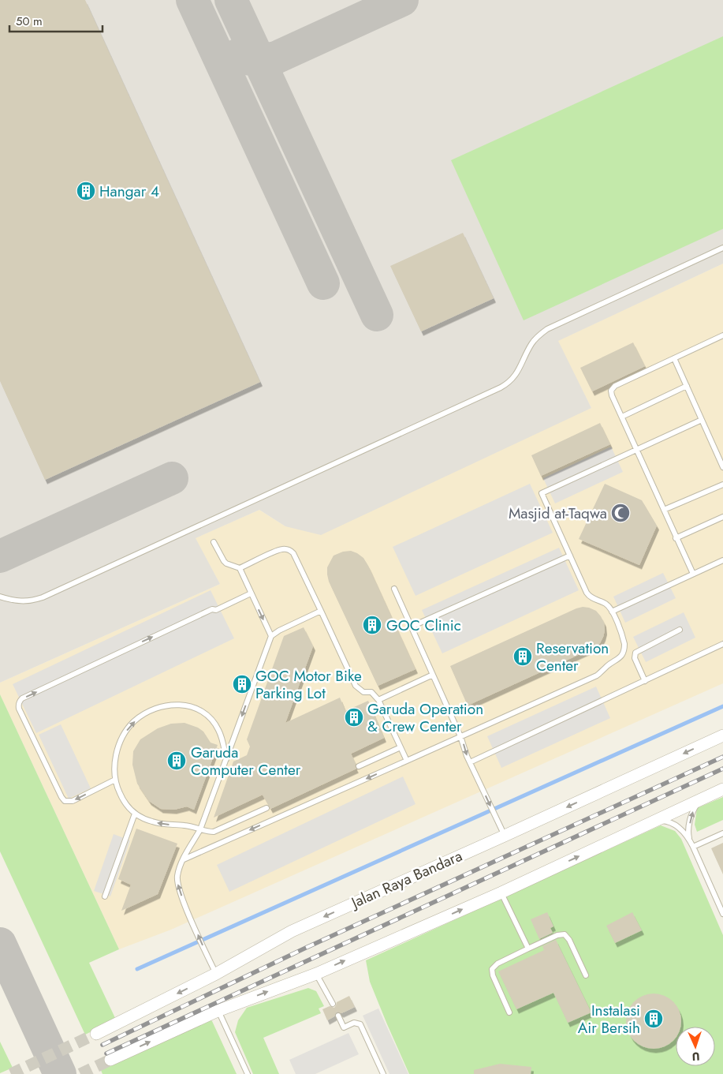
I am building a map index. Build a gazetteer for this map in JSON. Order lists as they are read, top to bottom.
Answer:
{
  "streets": {
    "street": ["Jalan Raya Bandara"]
  },
  "places": {
    "building": [
      "Hangar 4",
      "GOC Clinic",
      "Reservation Center",
      "GOC Motor Bike Parking Lot",
      "Garuda Operation & Crew Center",
      "Garuda Computer Center",
      "Instalasi Air Bersih"
    ],
    "mosque": ["Masjid at-Taqwa"]
  },
  "scale_bar": "50 m",
  "north": "bottom"
}
